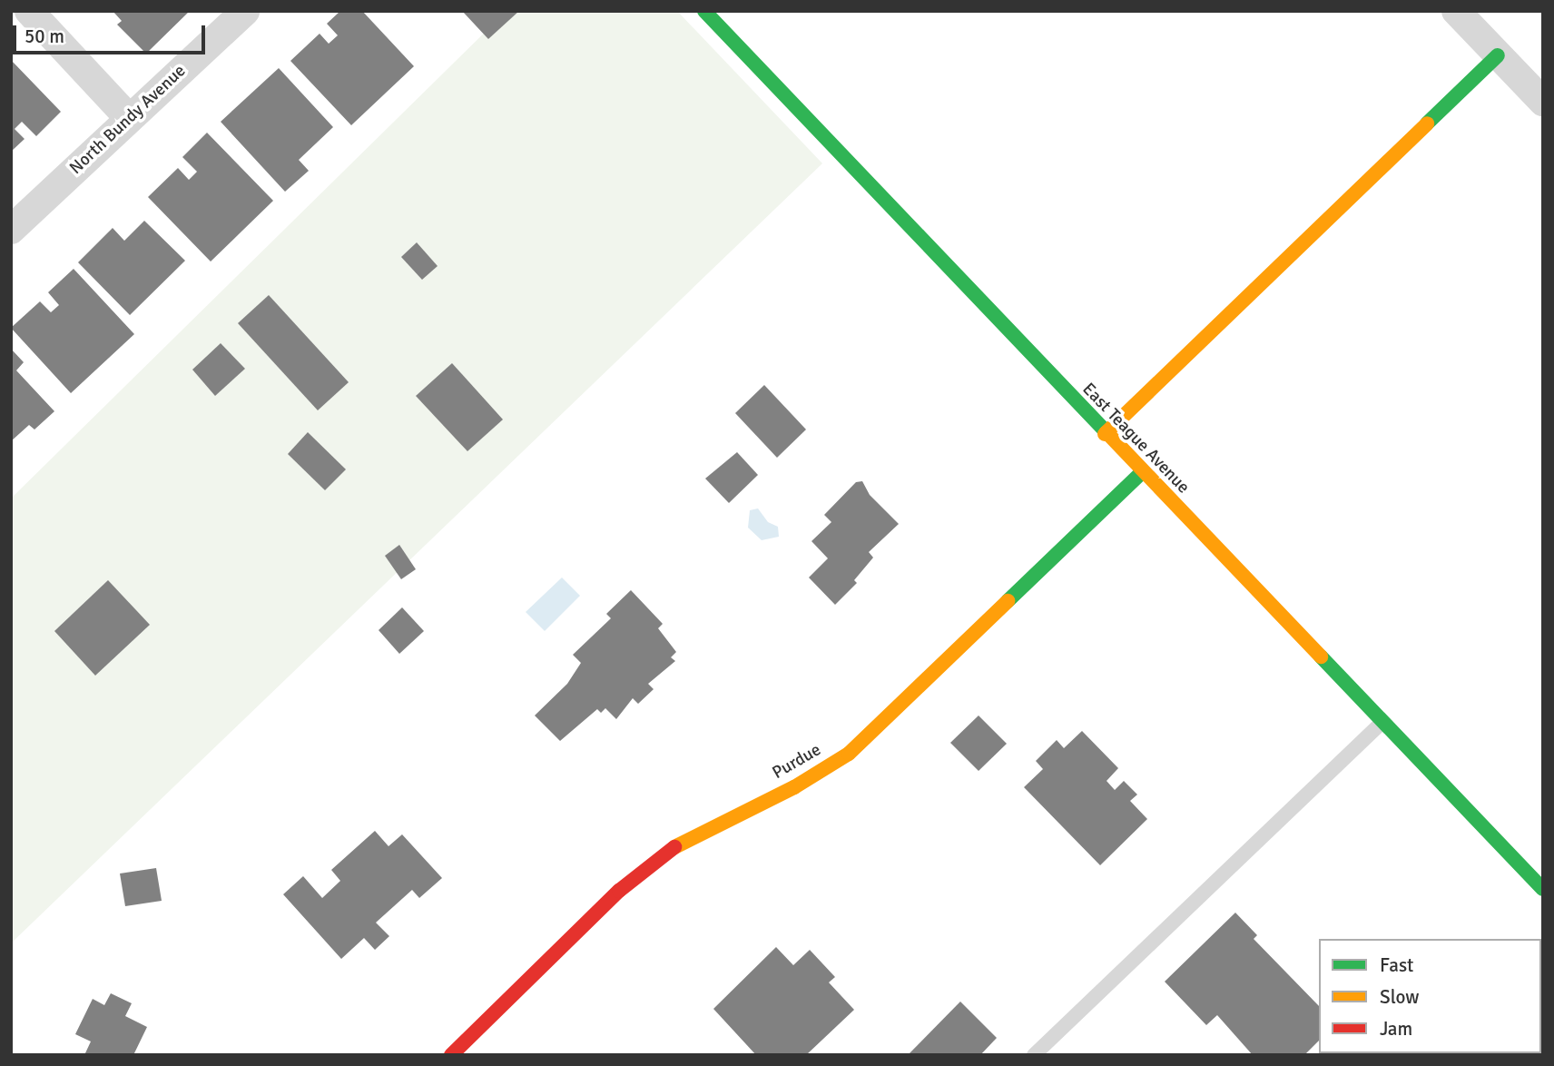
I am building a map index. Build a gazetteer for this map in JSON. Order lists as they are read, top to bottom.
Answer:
{
  "streets": {
    "street": ["North Bundy Avenue", "East Teague Avenue", "Purdue"]
  },
  "crossings": [
    ["East Teague Avenue", "Purdue"]
  ],
  "legend": ["Fast", "Slow", "Jam"],
  "scale_bar": "50 m"
}
